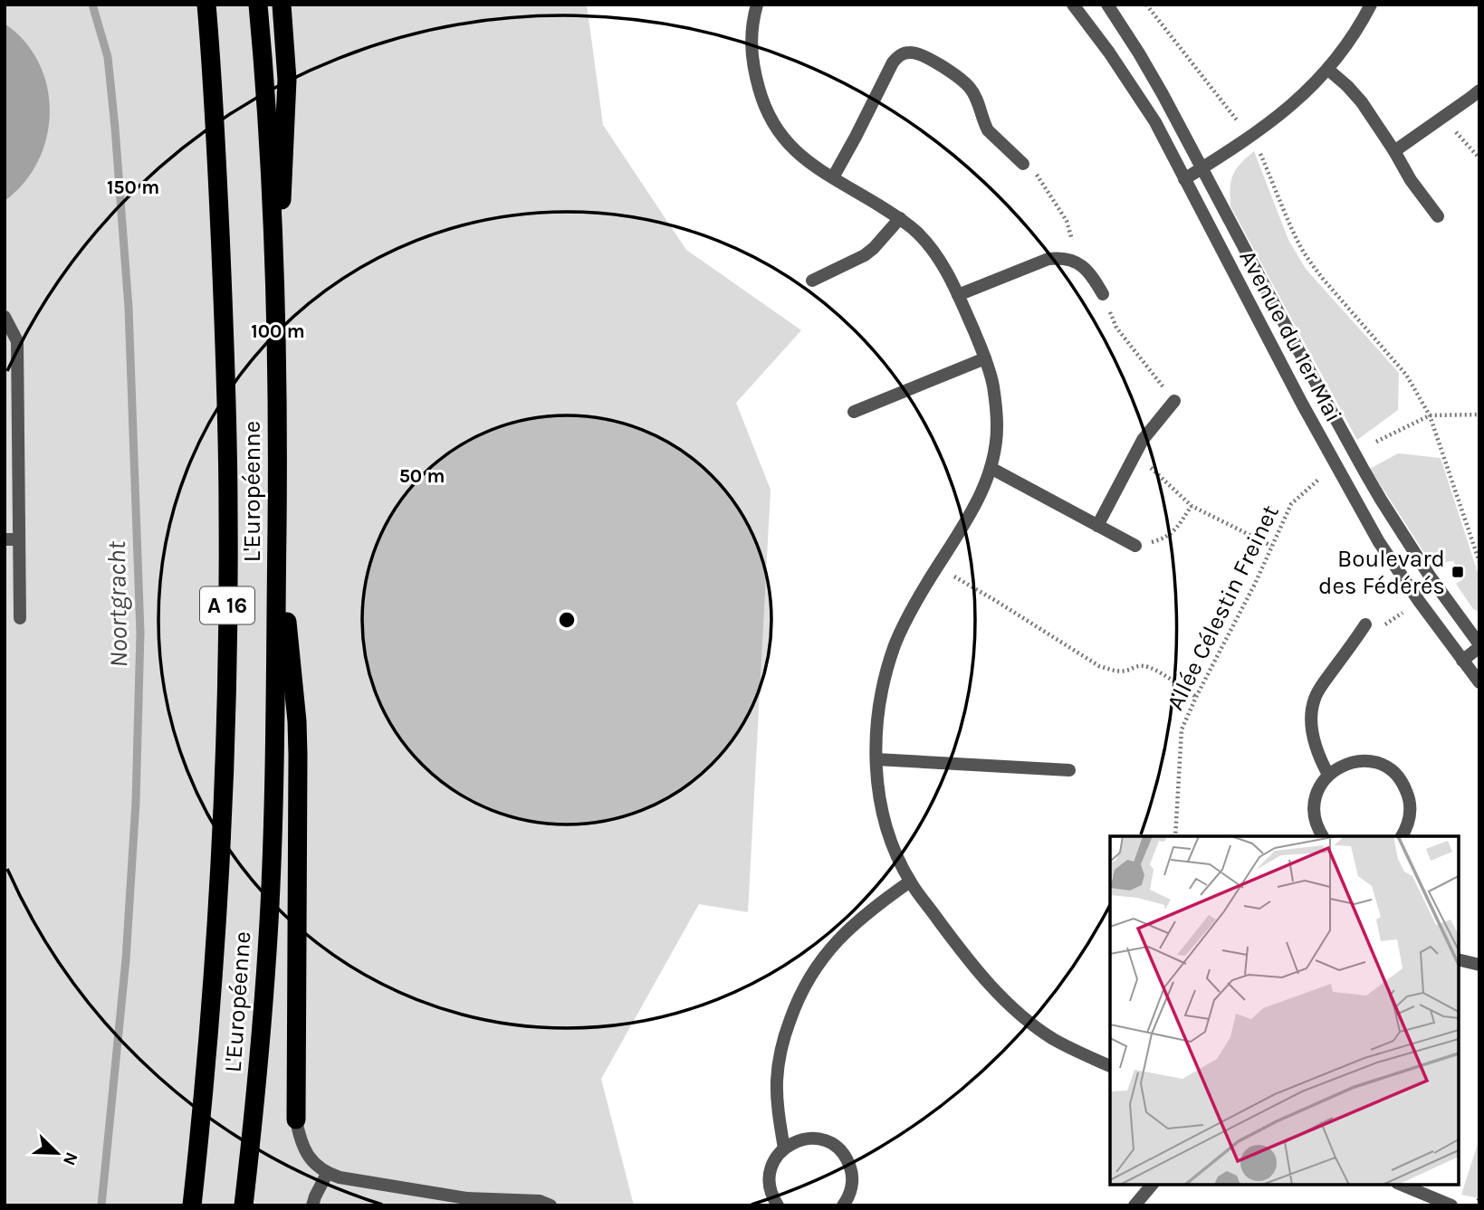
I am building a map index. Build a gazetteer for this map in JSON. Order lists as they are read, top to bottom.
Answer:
{
  "streets": {
    "highway": ["L'Européenne", "A 16"],
    "street": ["Avenue du 1er Mai"],
    "path": ["Allée Célestin Freinet"]
  },
  "water": ["Noortgracht"],
  "places": {
    "transit": ["Boulevard des Fédérés"]
  },
  "north": "bottom right",
  "rings": ["150 m", "100 m", "50 m"]
}
